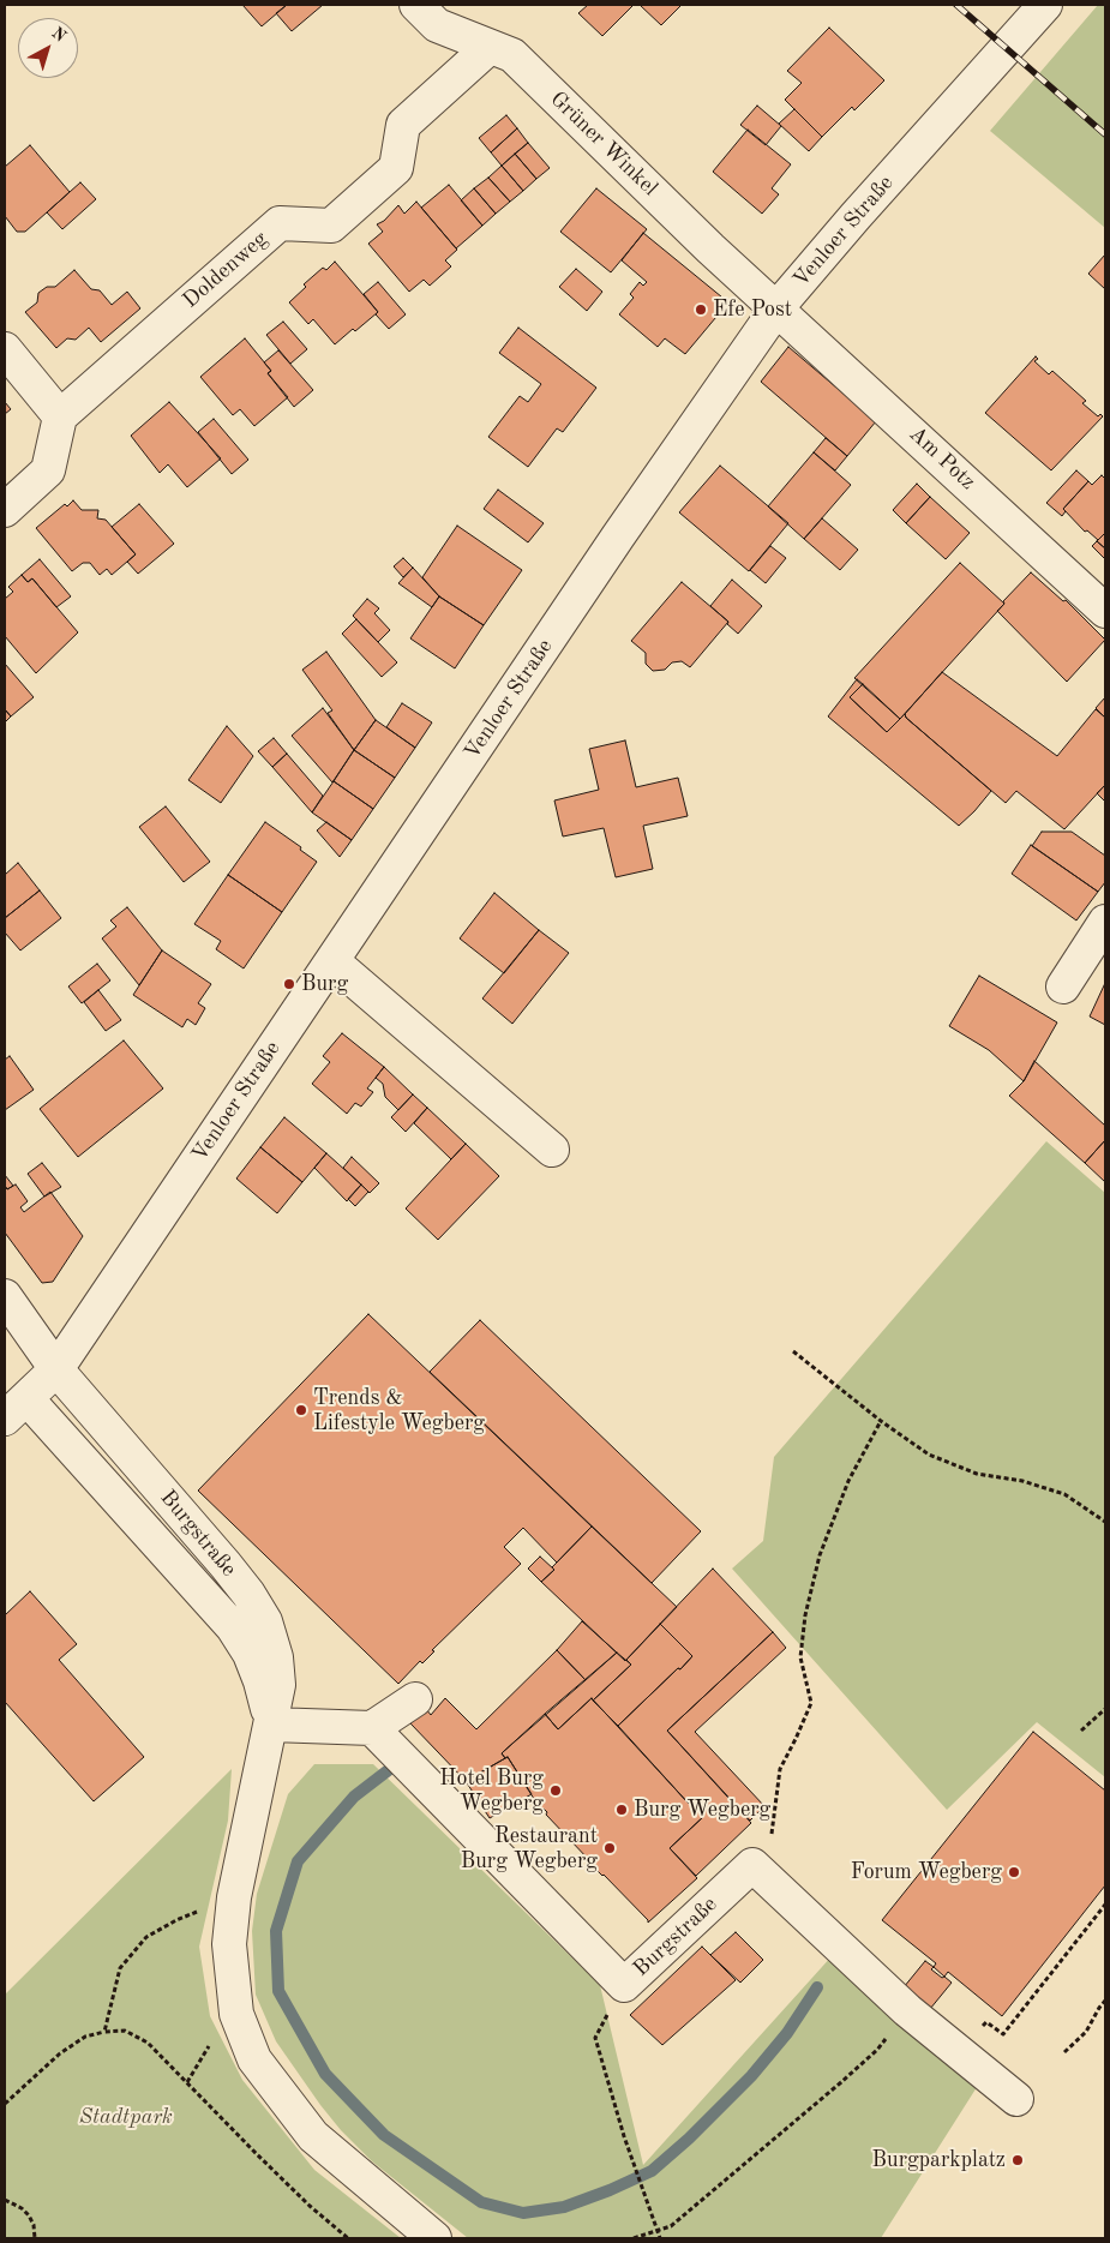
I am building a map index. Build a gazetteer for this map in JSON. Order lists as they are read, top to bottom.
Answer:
{
  "streets": {
    "street": [
      "Grüner Winkel",
      "Venloer Straße",
      "Doldenweg",
      "Am Potz",
      "Burgstraße"
    ]
  },
  "crossings": [
    ["Grüner Winkel", "Venloer Straße"],
    ["Grüner Winkel", "Doldenweg"],
    ["Grüner Winkel", "Am Potz"],
    ["Venloer Straße", "Am Potz"],
    ["Venloer Straße", "Burgstraße"]
  ],
  "parks": ["Stadtpark"],
  "places": [
    "Efe Post",
    "Burg",
    "Trends & Lifestyle Wegberg",
    "Hotel Burg Wegberg",
    "Burg Wegberg",
    "Restaurant Burg Wegberg",
    "Forum Wegberg",
    "Burgparkplatz"
  ],
  "north": "top right"
}
